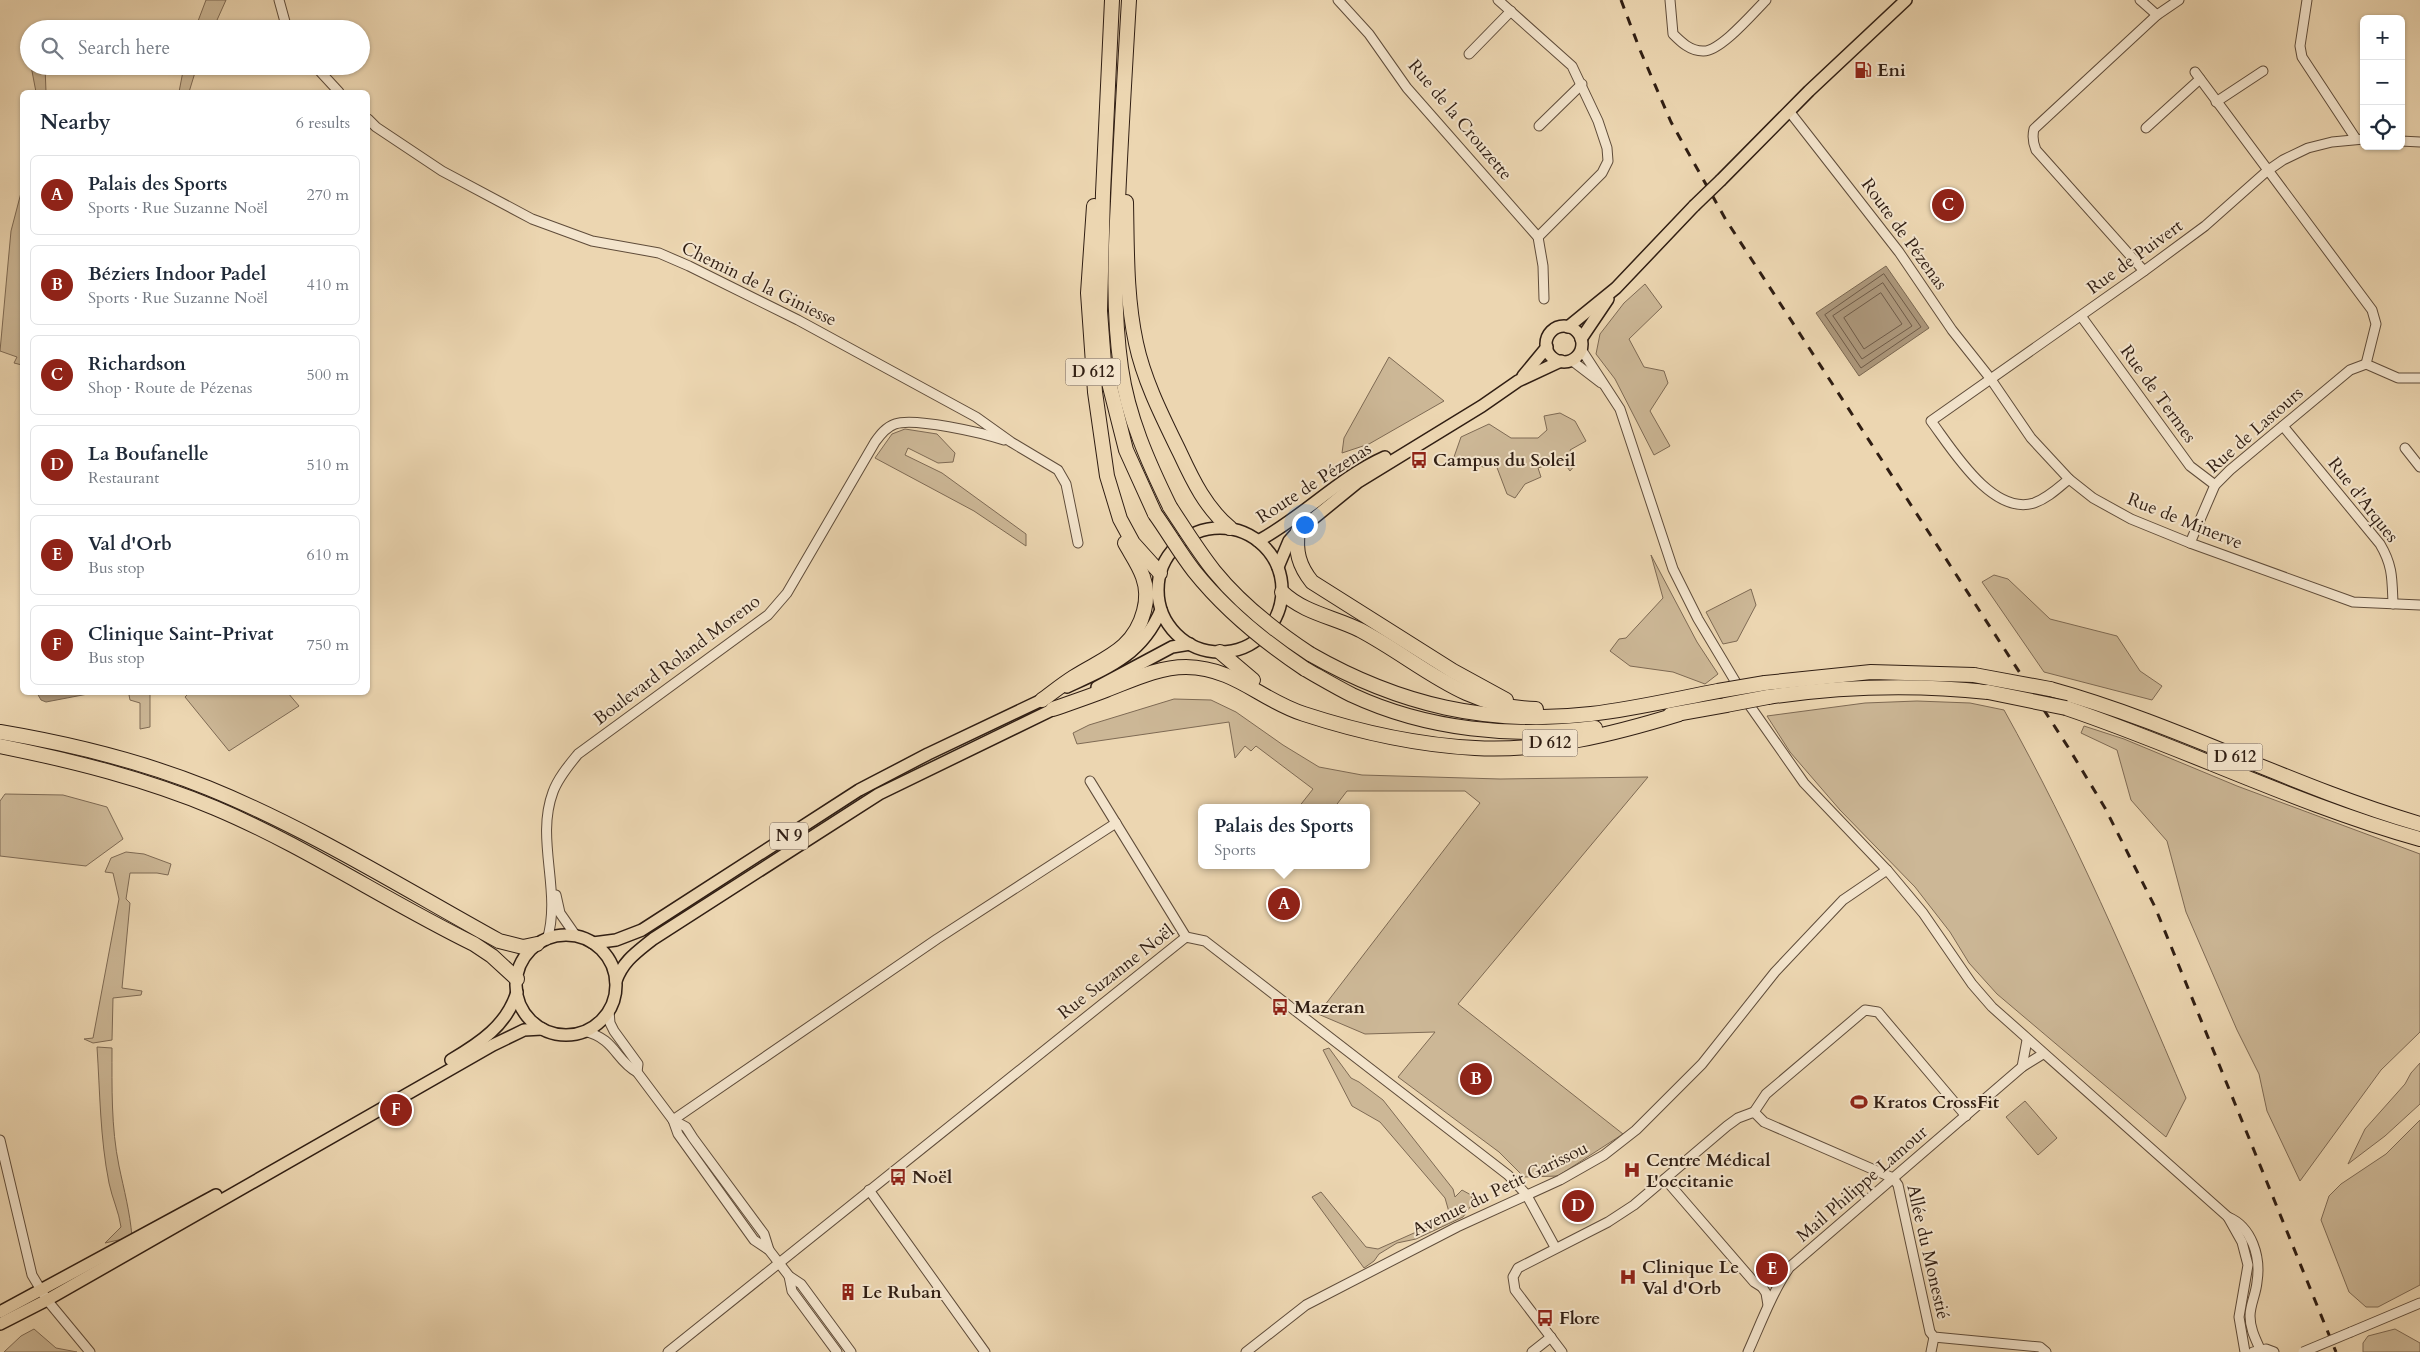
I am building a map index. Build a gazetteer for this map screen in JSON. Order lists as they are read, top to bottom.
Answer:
{
  "streets": {
    "highway": ["D 612"],
    "main road": ["Route de Pézenas", "N 9"],
    "street": [
      "Rue de la Crouzette",
      "Rue de Puivert",
      "Chemin de la Giniesse",
      "Rue de Termes",
      "Rue de Lastours",
      "Rue d'Arques",
      "Rue de Minerve",
      "Boulevard Roland Moreno",
      "Rue Suzanne Noël",
      "Mail Philippe Lamour",
      "Avenue du Petit Garissou",
      "Allée du Monestié"
    ]
  },
  "crossings": [
    ["Route de Pézenas", "Rue de Puivert"],
    ["Route de Pézenas", "D 612"],
    ["Route de Pézenas", "Rue de Minerve"],
    ["Route de Pézenas", "N 9"],
    ["Rue de Puivert", "Rue de Termes"],
    ["Rue de Puivert", "Rue de Minerve"],
    ["Chemin de la Giniesse", "Boulevard Roland Moreno"],
    ["D 612", "N 9"],
    ["Rue de Termes", "Rue de Lastours"],
    ["Rue de Lastours", "Rue d'Arques"],
    ["Rue de Lastours", "Rue de Minerve"],
    ["Rue d'Arques", "Rue de Minerve"],
    ["Boulevard Roland Moreno", "N 9"],
    ["Rue Suzanne Noël", "Avenue du Petit Garissou"],
    ["Mail Philippe Lamour", "Allée du Monestié"]
  ],
  "places": {
    "fuel station": ["Eni"],
    "bus stop": [
      "Campus du Soleil",
      "Mazeran",
      "Noël",
      "Flore"
    ],
    "sports": ["Kratos CrossFit"],
    "hospital": ["Centre Médical L'occitanie", "Clinique Le Val d'Orb"],
    "building": ["Le Ruban"]
  },
  "page": {
    "map_buttons": ["+", "−"],
    "search": "Search here",
    "heading": ["Nearby", "6 results"],
    "list": [
      {
        "mark": "A",
        "name": "Palais des Sports",
        "note": "Sports · Rue Suzanne Noël",
        "value": "270 m"
      },
      {
        "mark": "B",
        "name": "Béziers Indoor Padel",
        "note": "Sports · Rue Suzanne Noël",
        "value": "410 m"
      },
      {
        "mark": "C",
        "name": "Richardson",
        "note": "Shop · Route de Pézenas",
        "value": "500 m"
      },
      {
        "mark": "D",
        "name": "La Boufanelle",
        "note": "Restaurant",
        "value": "510 m"
      },
      {
        "mark": "E",
        "name": "Val d'Orb",
        "note": "Bus stop",
        "value": "610 m"
      },
      {
        "mark": "F",
        "name": "Clinique Saint-Privat",
        "note": "Bus stop",
        "value": "750 m"
      }
    ],
    "pins": [
      "C",
      "A",
      "B",
      "F",
      "D",
      "E"
    ],
    "popup": ["Palais des Sports", "Sports"]
  }
}
